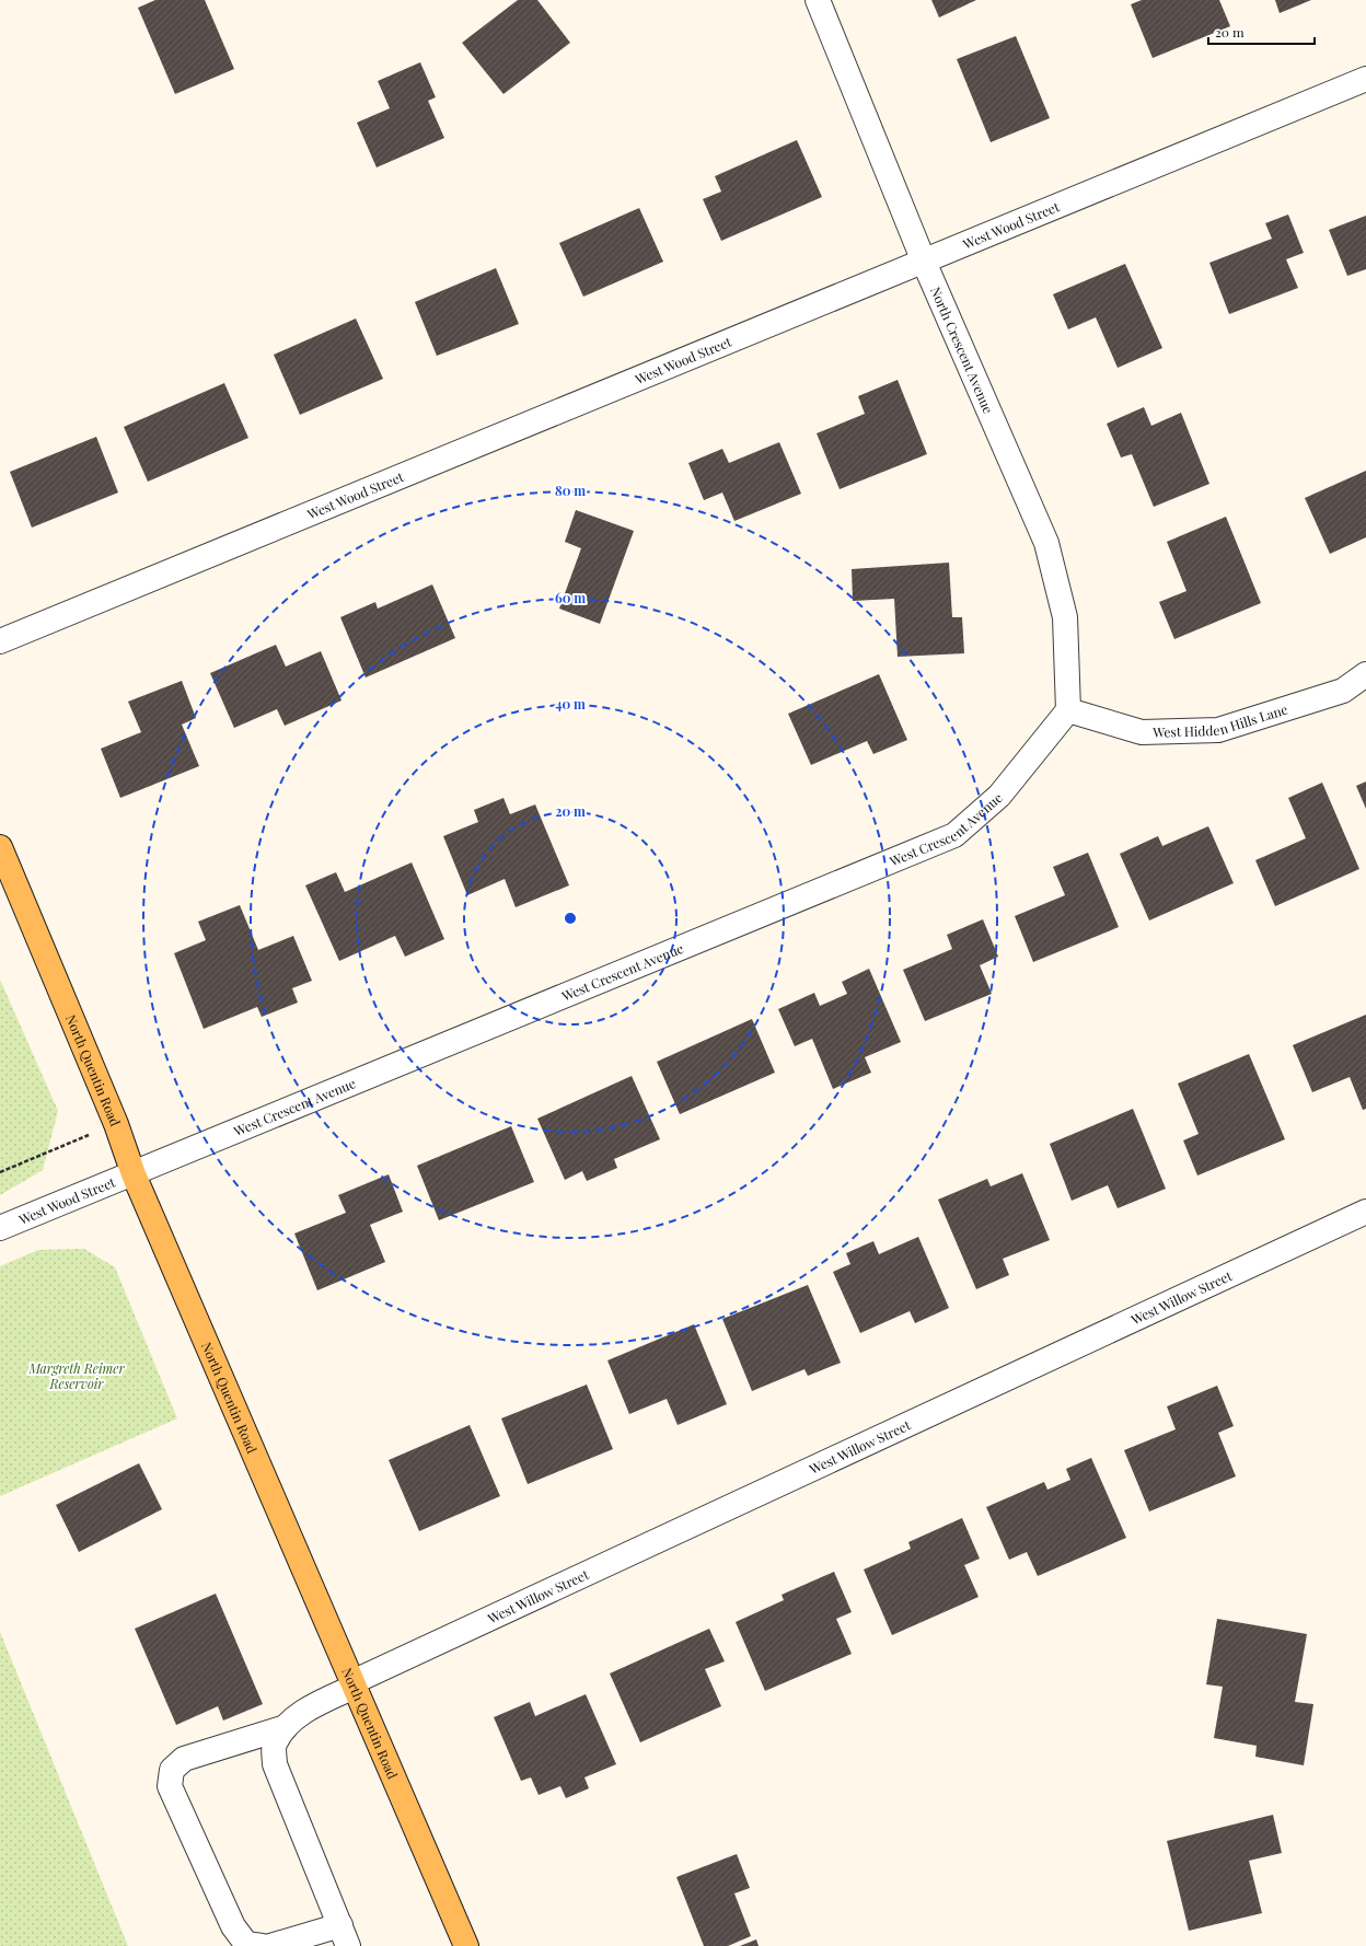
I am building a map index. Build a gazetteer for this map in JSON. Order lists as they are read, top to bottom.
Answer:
{
  "streets": {
    "main road": ["North Quentin Road"],
    "street": [
      "West Wood Street",
      "North Crescent Avenue",
      "West Hidden Hills Lane",
      "West Crescent Avenue",
      "West Willow Street"
    ]
  },
  "crossings": [
    ["West Wood Street", "North Crescent Avenue"],
    ["West Wood Street", "West Crescent Avenue"],
    ["West Wood Street", "North Quentin Road"],
    ["North Crescent Avenue", "West Hidden Hills Lane"],
    ["North Crescent Avenue", "West Crescent Avenue"],
    ["West Hidden Hills Lane", "West Crescent Avenue"],
    ["West Crescent Avenue", "North Quentin Road"],
    ["North Quentin Road", "West Willow Street"]
  ],
  "parks": ["Margreth Reimer Reservoir"],
  "scale_bar": "20 m",
  "rings": [
    "80 m",
    "60 m",
    "40 m",
    "20 m"
  ]
}
